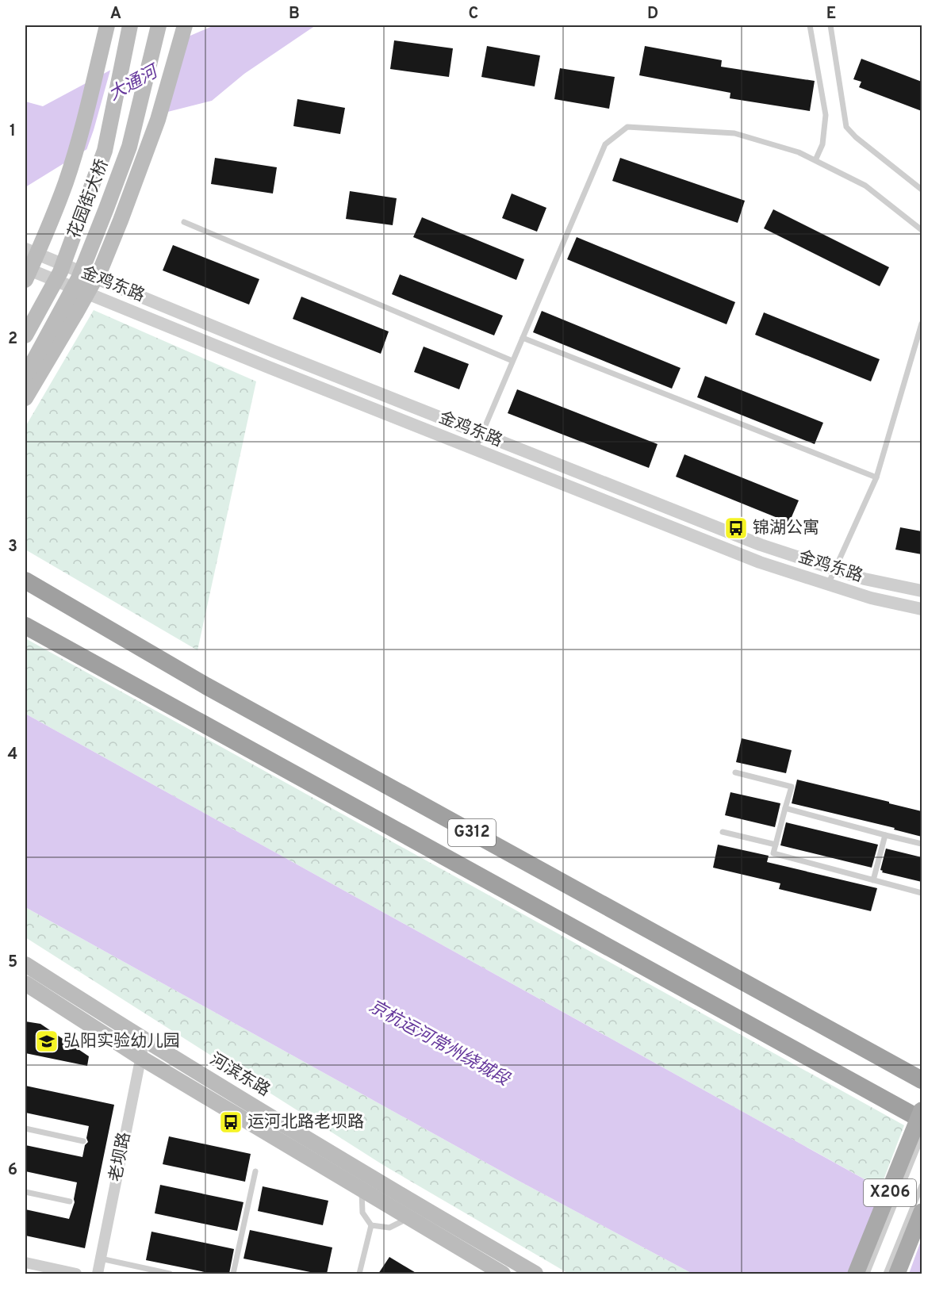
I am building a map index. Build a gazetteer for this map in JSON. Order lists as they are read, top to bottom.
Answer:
{
  "streets": {
    "highway": ["G312"],
    "main road": ["花园街大桥", "河滨东路", "X206"],
    "street": ["金鸡东路", "老坝路"]
  },
  "crossings": [
    ["河滨东路", "老坝路"]
  ],
  "water": ["大通河", "京杭运河常州绕城段"],
  "places": {
    "bus stop": ["锦湖公寓", "运河北路老坝路"],
    "school or university": ["弘阳实验幼儿园"]
  },
  "grid": {
    "columns": [
      "A",
      "B",
      "C",
      "D",
      "E"
    ],
    "rows": [
      "1",
      "2",
      "3",
      "4",
      "5",
      "6"
    ]
  }
}
